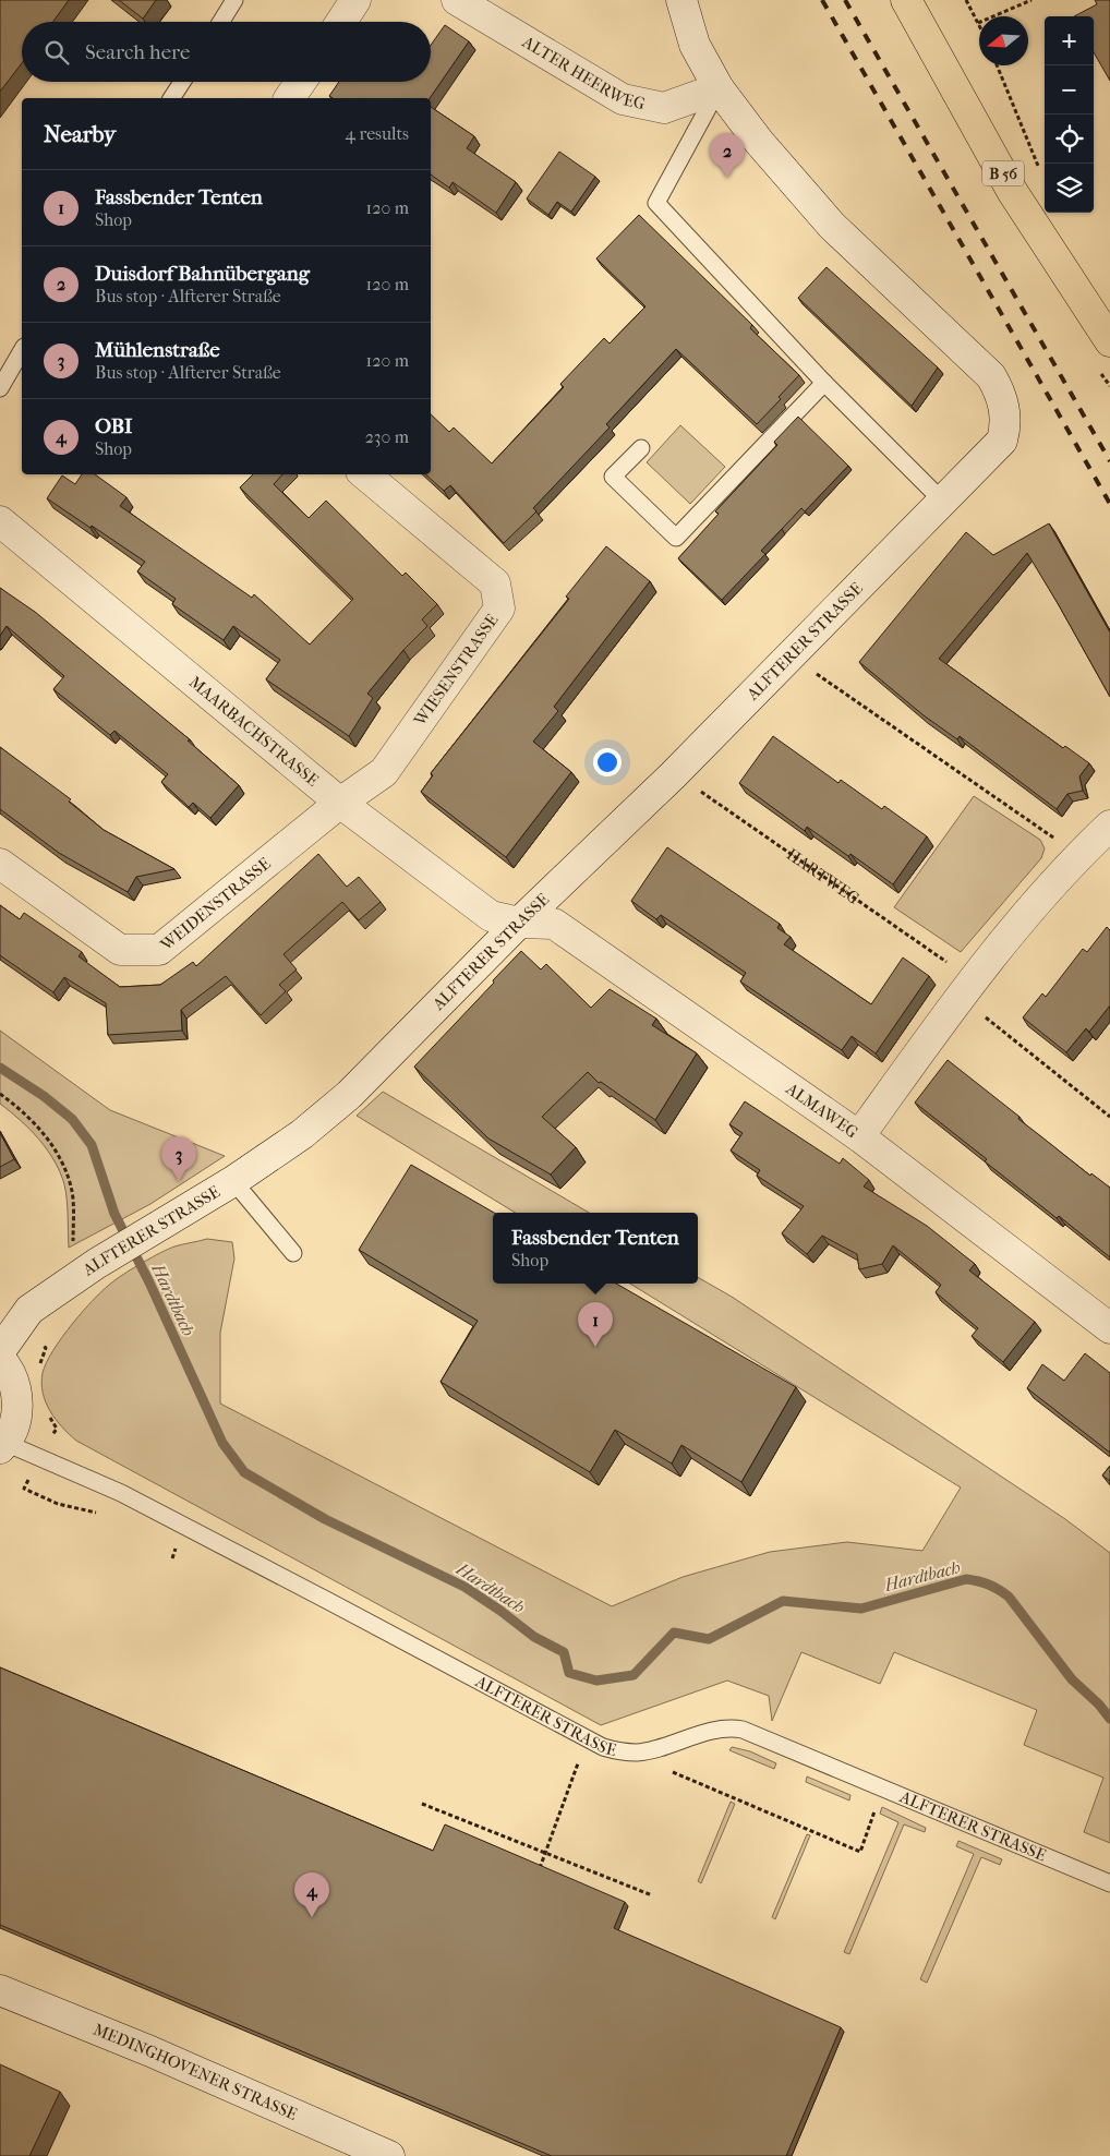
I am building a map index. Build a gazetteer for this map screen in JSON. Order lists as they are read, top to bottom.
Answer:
{
  "streets": {
    "main road": ["B 56"],
    "street": [
      "ALTER HEERWEG",
      "ALFTERER STRASSE",
      "WIESENSTRASSE",
      "MAARBACHSTRASSE",
      "WEIDENSTRASSE",
      "ALMAWEG",
      "MEDINGHOVENER STRASSE"
    ],
    "path": ["HARTWEG"]
  },
  "crossings": [
    ["ALTER HEERWEG", "ALFTERER STRASSE"],
    ["ALFTERER STRASSE", "MAARBACHSTRASSE"],
    ["ALFTERER STRASSE", "HARTWEG"],
    ["ALFTERER STRASSE", "ALMAWEG"],
    ["WIESENSTRASSE", "MAARBACHSTRASSE"],
    ["WIESENSTRASSE", "WEIDENSTRASSE"],
    ["MAARBACHSTRASSE", "WEIDENSTRASSE"],
    ["MAARBACHSTRASSE", "ALMAWEG"]
  ],
  "water": ["Hardtbach"],
  "north": "left",
  "page": {
    "map_buttons": ["+", "−"],
    "search": "Search here",
    "heading": ["Nearby", "4 results"],
    "pins": [
      "2",
      "3",
      "1",
      "4"
    ],
    "list": [
      {
        "mark": "1",
        "name": "Fassbender Tenten",
        "note": "Shop",
        "value": "120 m"
      },
      {
        "mark": "2",
        "name": "Duisdorf Bahnübergang",
        "note": "Bus stop · Alfterer Straße",
        "value": "120 m"
      },
      {
        "mark": "3",
        "name": "Mühlenstraße",
        "note": "Bus stop · Alfterer Straße",
        "value": "120 m"
      },
      {
        "mark": "4",
        "name": "OBI",
        "note": "Shop",
        "value": "230 m"
      }
    ],
    "popup": ["Fassbender Tenten", "Shop"]
  }
}
